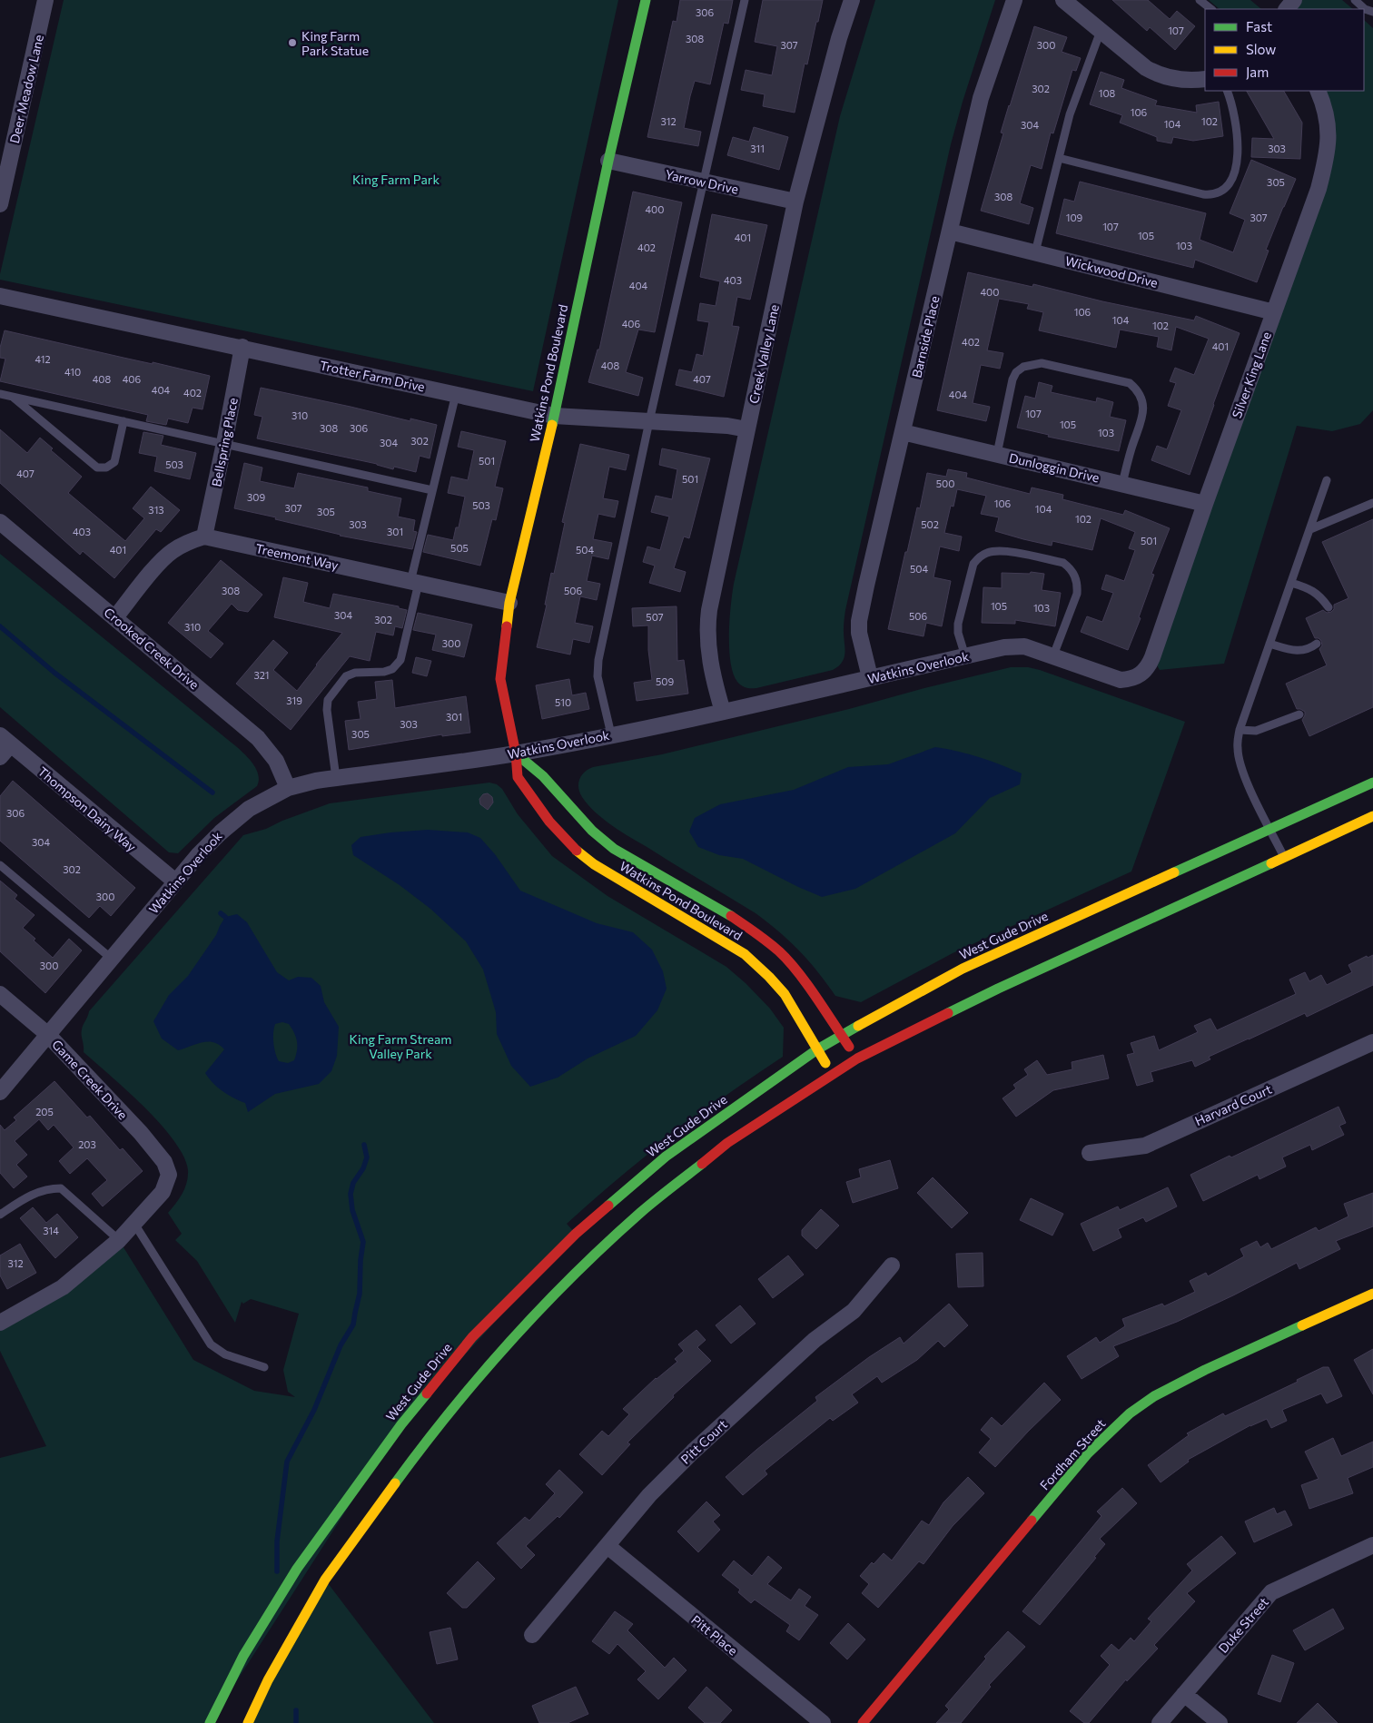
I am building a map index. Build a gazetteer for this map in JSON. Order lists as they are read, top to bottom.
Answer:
{
  "streets": {
    "main road": ["Watkins Pond Boulevard", "West Gude Drive", "Fordham Street"],
    "street": [
      "Deer Meadow Lane",
      "Yarrow Drive",
      "Wickwood Drive",
      "Barnside Place",
      "Creek Valley Lane",
      "Silver King Lane",
      "Trotter Farm Drive",
      "Bellspring Place",
      "Dunloggin Drive",
      "Treemont Way",
      "Crooked Creek Drive",
      "Watkins Overlook",
      "Thompson Dairy Way",
      "Game Creek Drive",
      "Harvard Court",
      "Pitt Court",
      "Duke Street",
      "Pitt Place"
    ]
  },
  "crossings": [
    ["Yarrow Drive", "Creek Valley Lane"],
    ["Yarrow Drive", "Watkins Pond Boulevard"],
    ["Wickwood Drive", "Barnside Place"],
    ["Wickwood Drive", "Silver King Lane"],
    ["Barnside Place", "Dunloggin Drive"],
    ["Barnside Place", "Watkins Overlook"],
    ["Creek Valley Lane", "Trotter Farm Drive"],
    ["Creek Valley Lane", "Watkins Overlook"],
    ["Watkins Pond Boulevard", "Trotter Farm Drive"],
    ["Watkins Pond Boulevard", "Treemont Way"],
    ["Watkins Pond Boulevard", "Watkins Overlook"],
    ["Watkins Pond Boulevard", "West Gude Drive"],
    ["Silver King Lane", "Dunloggin Drive"],
    ["Silver King Lane", "Watkins Overlook"],
    ["Trotter Farm Drive", "Bellspring Place"],
    ["Bellspring Place", "Treemont Way"],
    ["Crooked Creek Drive", "Watkins Overlook"],
    ["Watkins Overlook", "Thompson Dairy Way"],
    ["Watkins Overlook", "Game Creek Drive"],
    ["Pitt Court", "Pitt Place"]
  ],
  "parks": ["King Farm Park", "King Farm Stream Valley Park"],
  "places": ["King Farm Park Statue"],
  "house_numbers": [
    "306",
    "107",
    "308",
    "307",
    "300",
    "302",
    "108",
    "106",
    "312",
    "102",
    "104",
    "304",
    "311",
    "303",
    "305",
    "308",
    "400",
    "109",
    "307",
    "107",
    "105",
    "401",
    "103",
    "402",
    "403",
    "404",
    "400",
    "106",
    "104",
    "406",
    "102",
    "402",
    "401",
    "412",
    "408",
    "410",
    "408",
    "406",
    "407",
    "404",
    "402",
    "404",
    "107",
    "310",
    "105",
    "308",
    "306",
    "103",
    "302",
    "304",
    "501",
    "503",
    "407",
    "501",
    "500",
    "309",
    "106",
    "503",
    "307",
    "104",
    "313",
    "305",
    "102",
    "303",
    "502",
    "403",
    "301",
    "501",
    "505",
    "401",
    "504",
    "504",
    "308",
    "506",
    "105",
    "103",
    "304",
    "506",
    "507",
    "302",
    "310",
    "300",
    "321",
    "509",
    "319",
    "510",
    "301",
    "303",
    "305",
    "306",
    "304",
    "302",
    "300",
    "300",
    "205",
    "203",
    "314",
    "312"
  ],
  "legend": ["Fast", "Slow", "Jam"]
}
